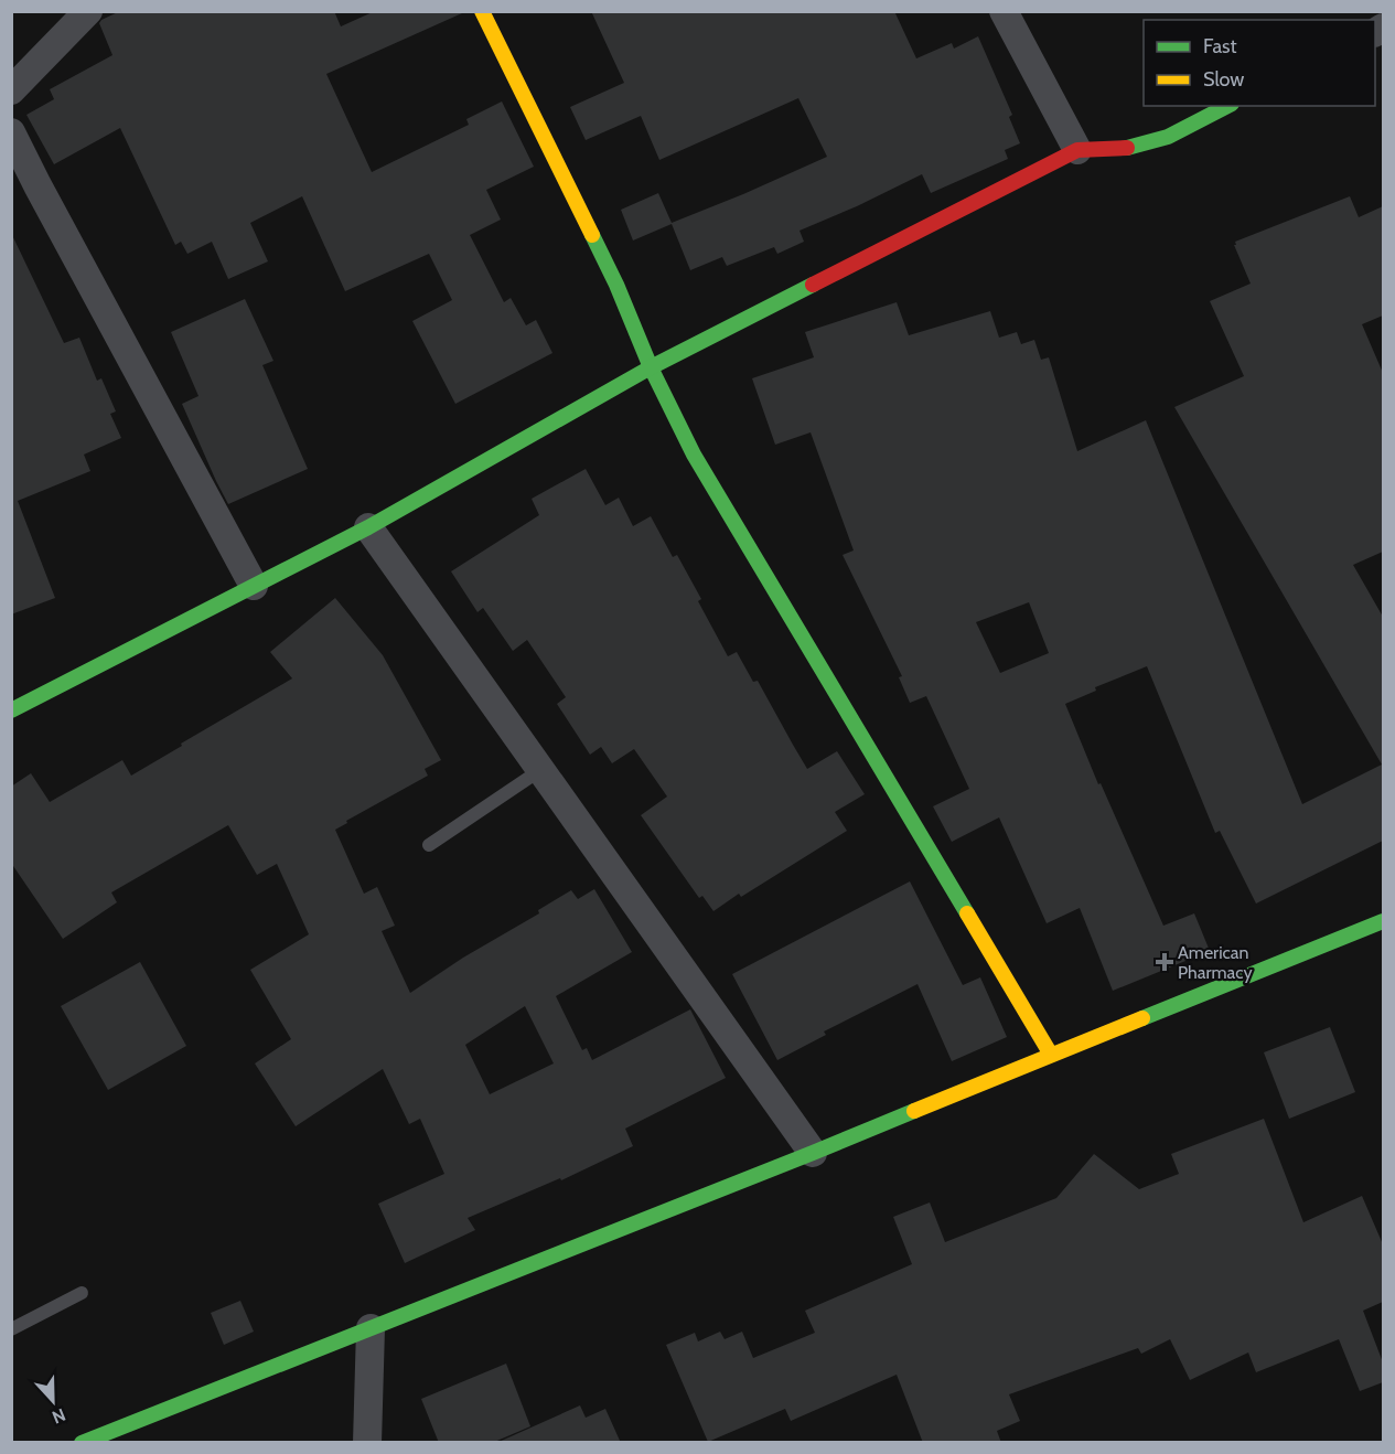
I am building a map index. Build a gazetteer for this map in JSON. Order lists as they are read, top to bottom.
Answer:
{
  "places": {
    "health": ["American Pharmacy"]
  },
  "legend": ["Fast", "Slow"],
  "north": "bottom"
}
